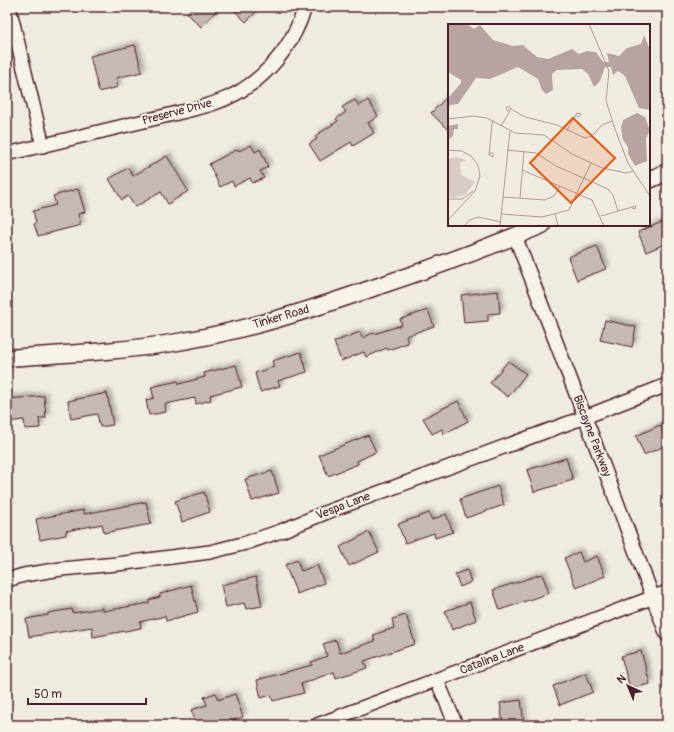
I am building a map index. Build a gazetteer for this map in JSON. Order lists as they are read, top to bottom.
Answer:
{
  "streets": {
    "street": [
      "Preserve Drive",
      "Tinker Road",
      "Biscayne Parkway",
      "Vespa Lane",
      "Catalina Lane"
    ]
  },
  "crossings": [
    ["Tinker Road", "Biscayne Parkway"],
    ["Biscayne Parkway", "Vespa Lane"],
    ["Biscayne Parkway", "Catalina Lane"]
  ],
  "scale_bar": "50 m",
  "north": "top left"
}
